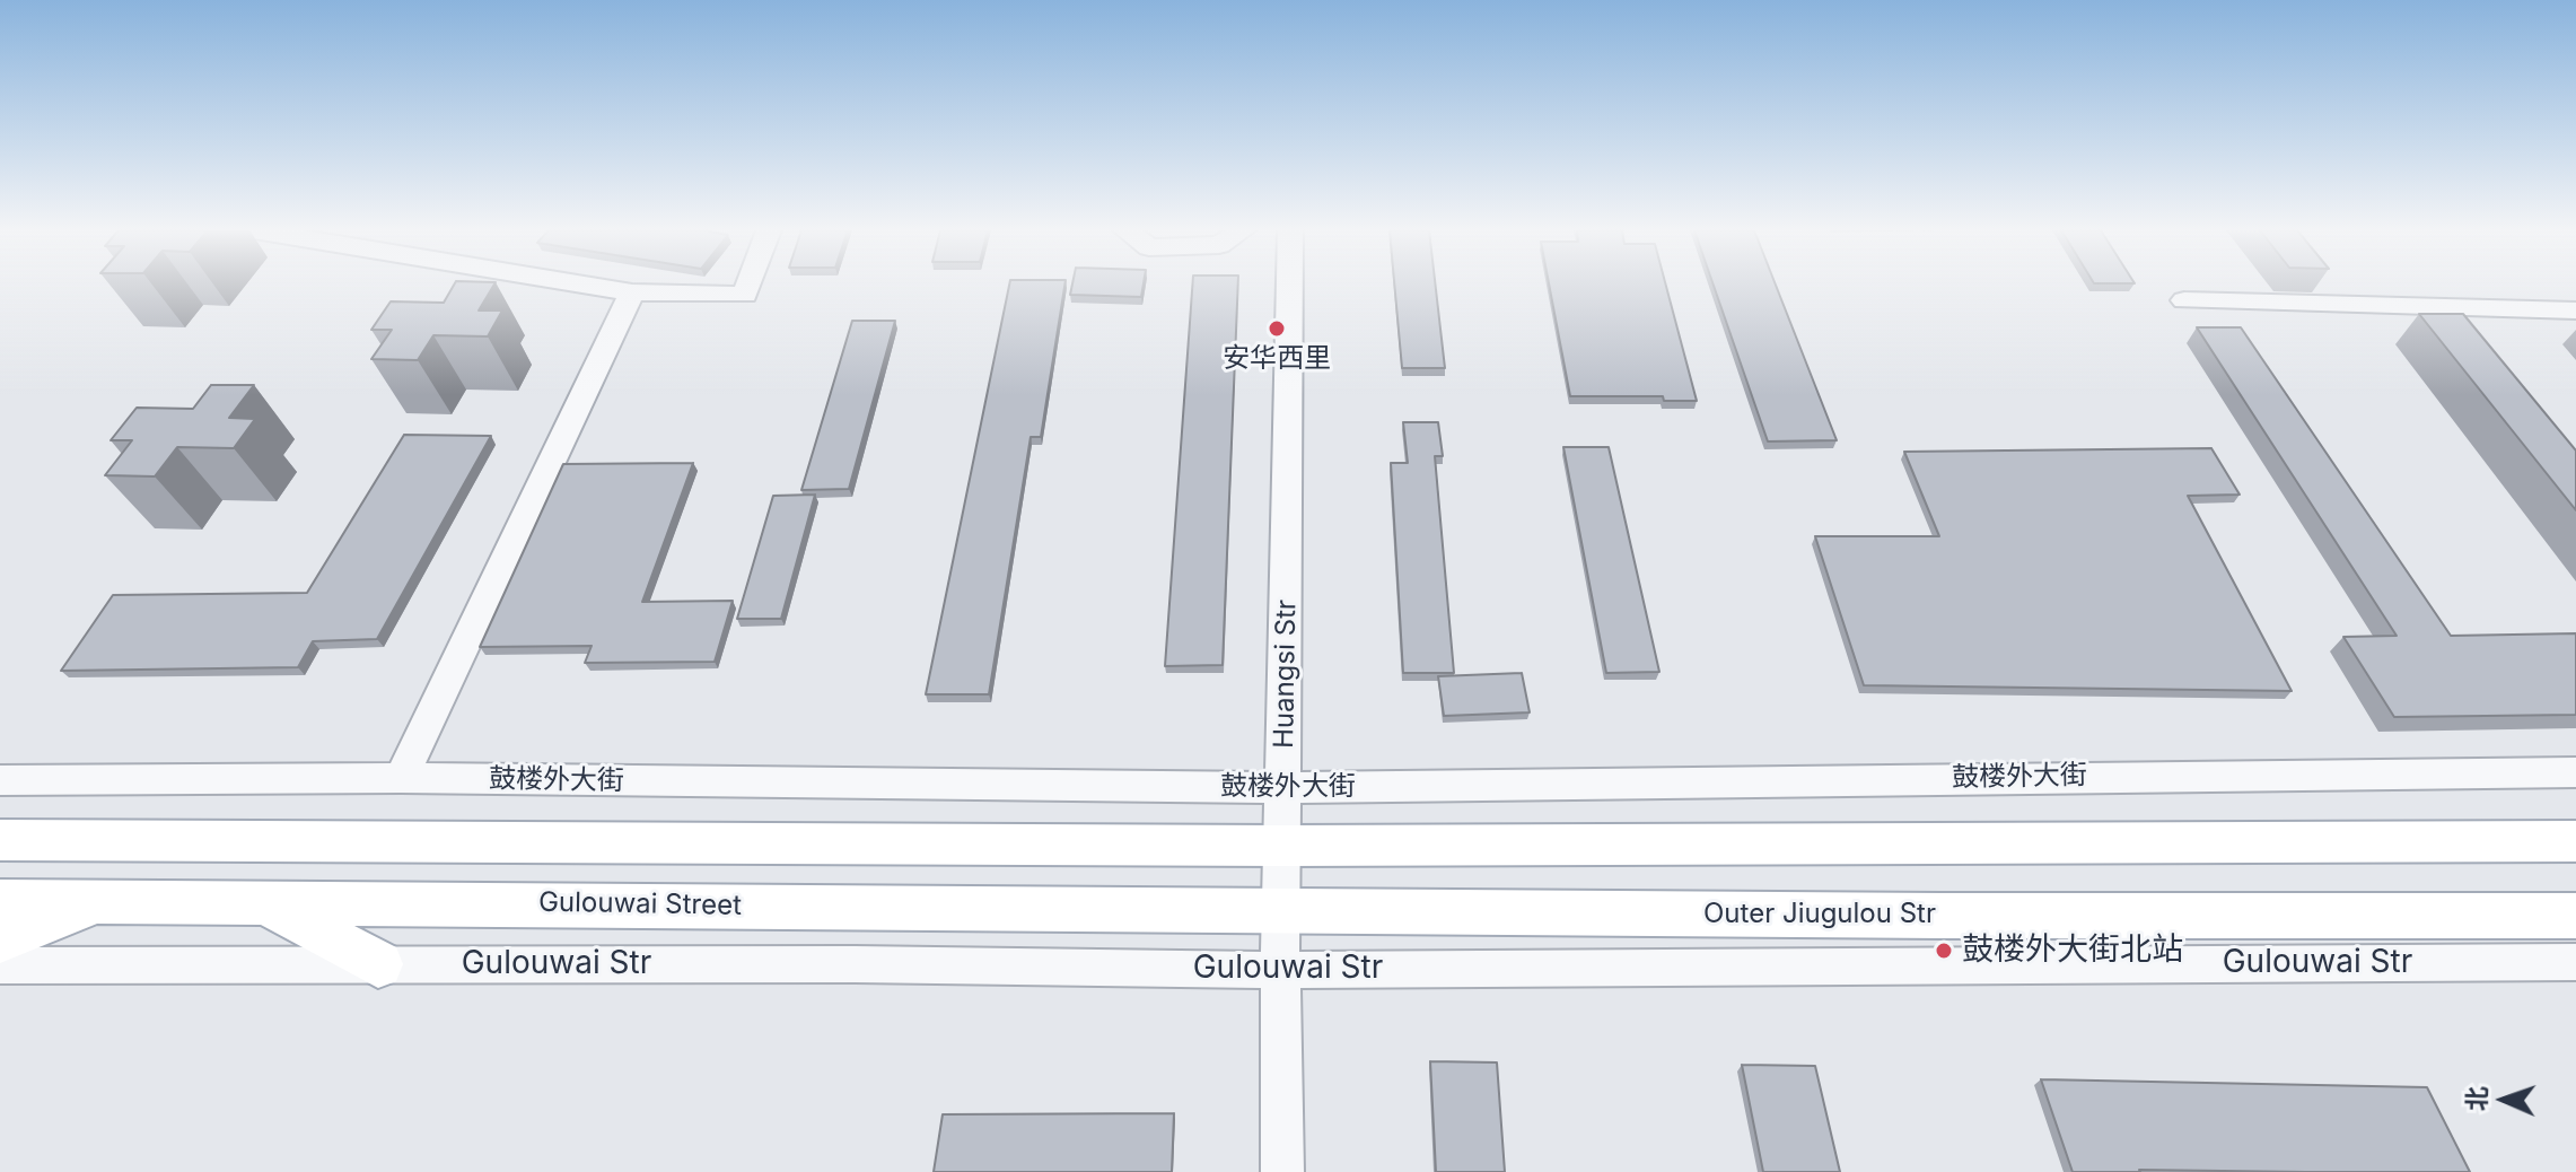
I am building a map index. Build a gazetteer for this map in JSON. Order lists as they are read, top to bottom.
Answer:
{
  "streets": {
    "main road": ["Gulouwai Street", "Outer Jiugulou Str"],
    "street": ["Huangsi Str", "鼓楼外大街", "Gulouwai Str"]
  },
  "crossings": [
    ["Huangsi Str", "鼓楼外大街"],
    ["Huangsi Str", "Gulouwai Street"],
    ["Huangsi Str", "Outer Jiugulou Str"],
    ["Huangsi Str", "Gulouwai Str"],
    ["Gulouwai Street", "Outer Jiugulou Str"]
  ],
  "places": ["安华西里", "鼓楼外大街北站"],
  "north": "left"
}
